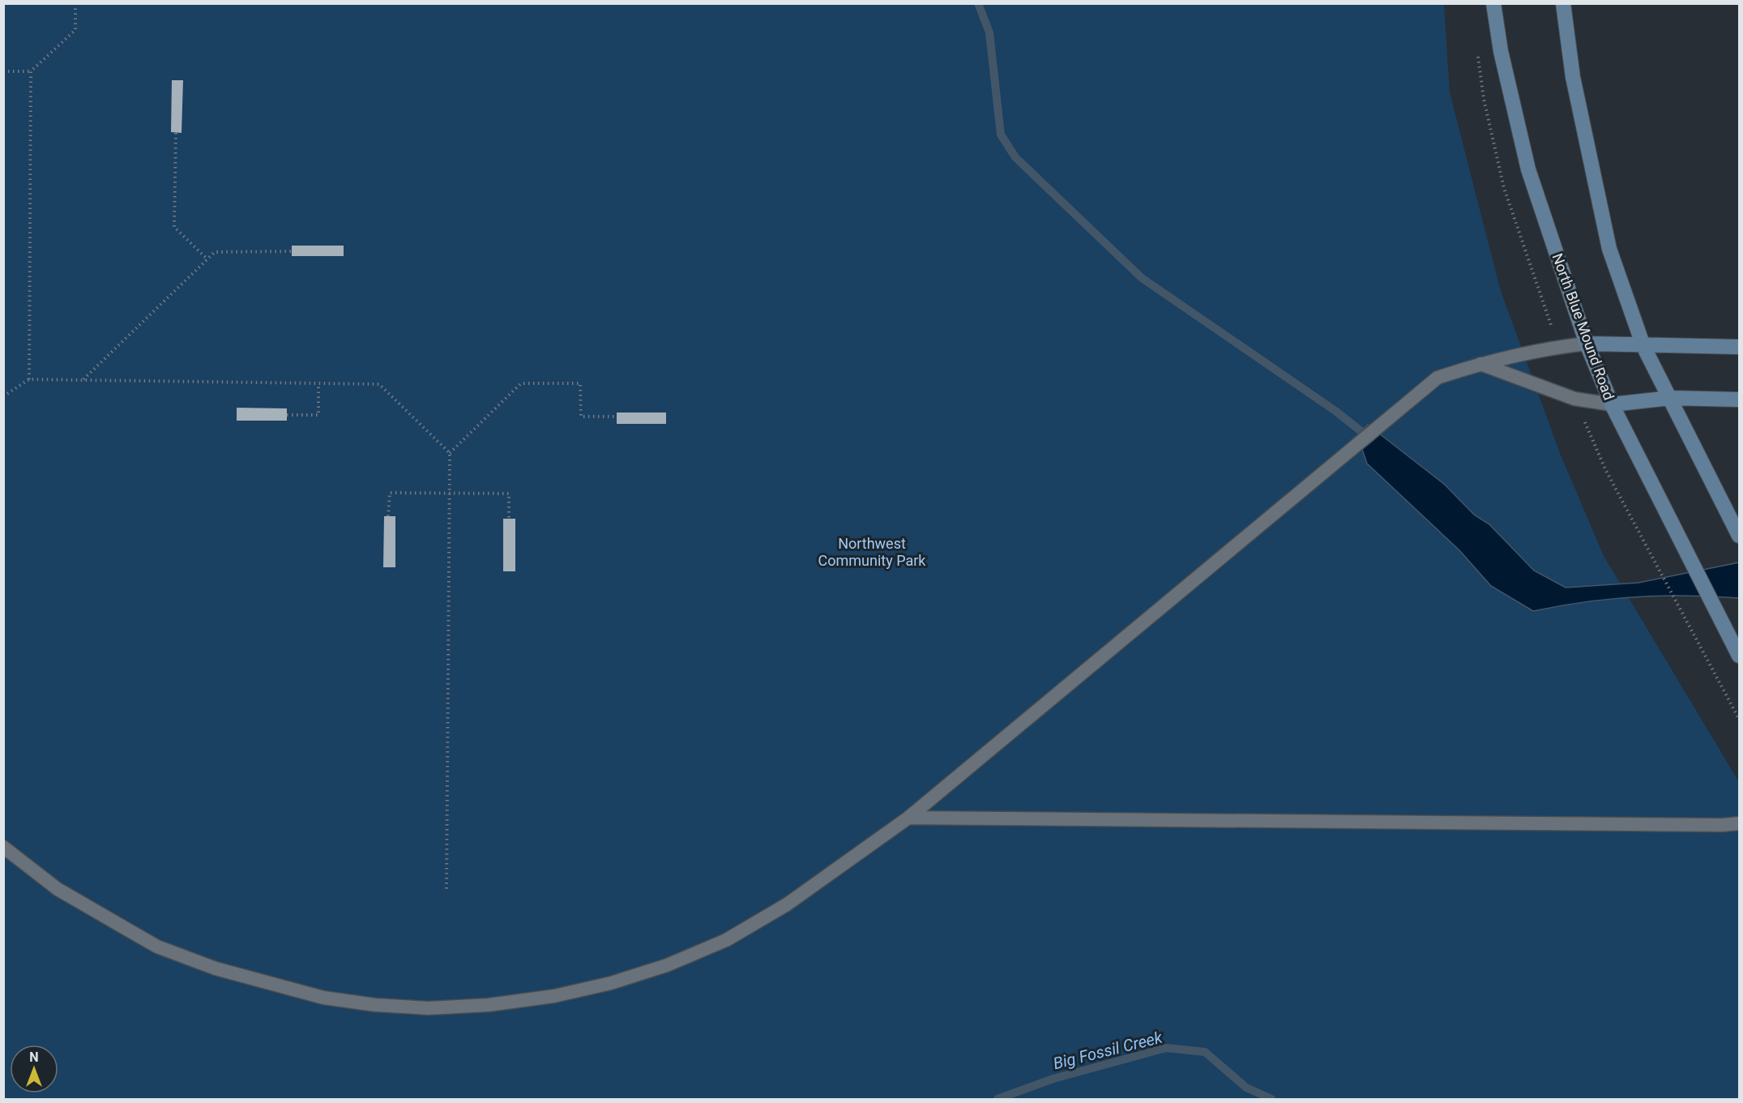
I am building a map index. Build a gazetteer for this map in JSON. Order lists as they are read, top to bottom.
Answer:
{
  "streets": {
    "main road": ["North Blue Mound Road"]
  },
  "water": ["Big Fossil Creek"],
  "parks": ["Northwest Community Park"],
  "north": "top"
}
